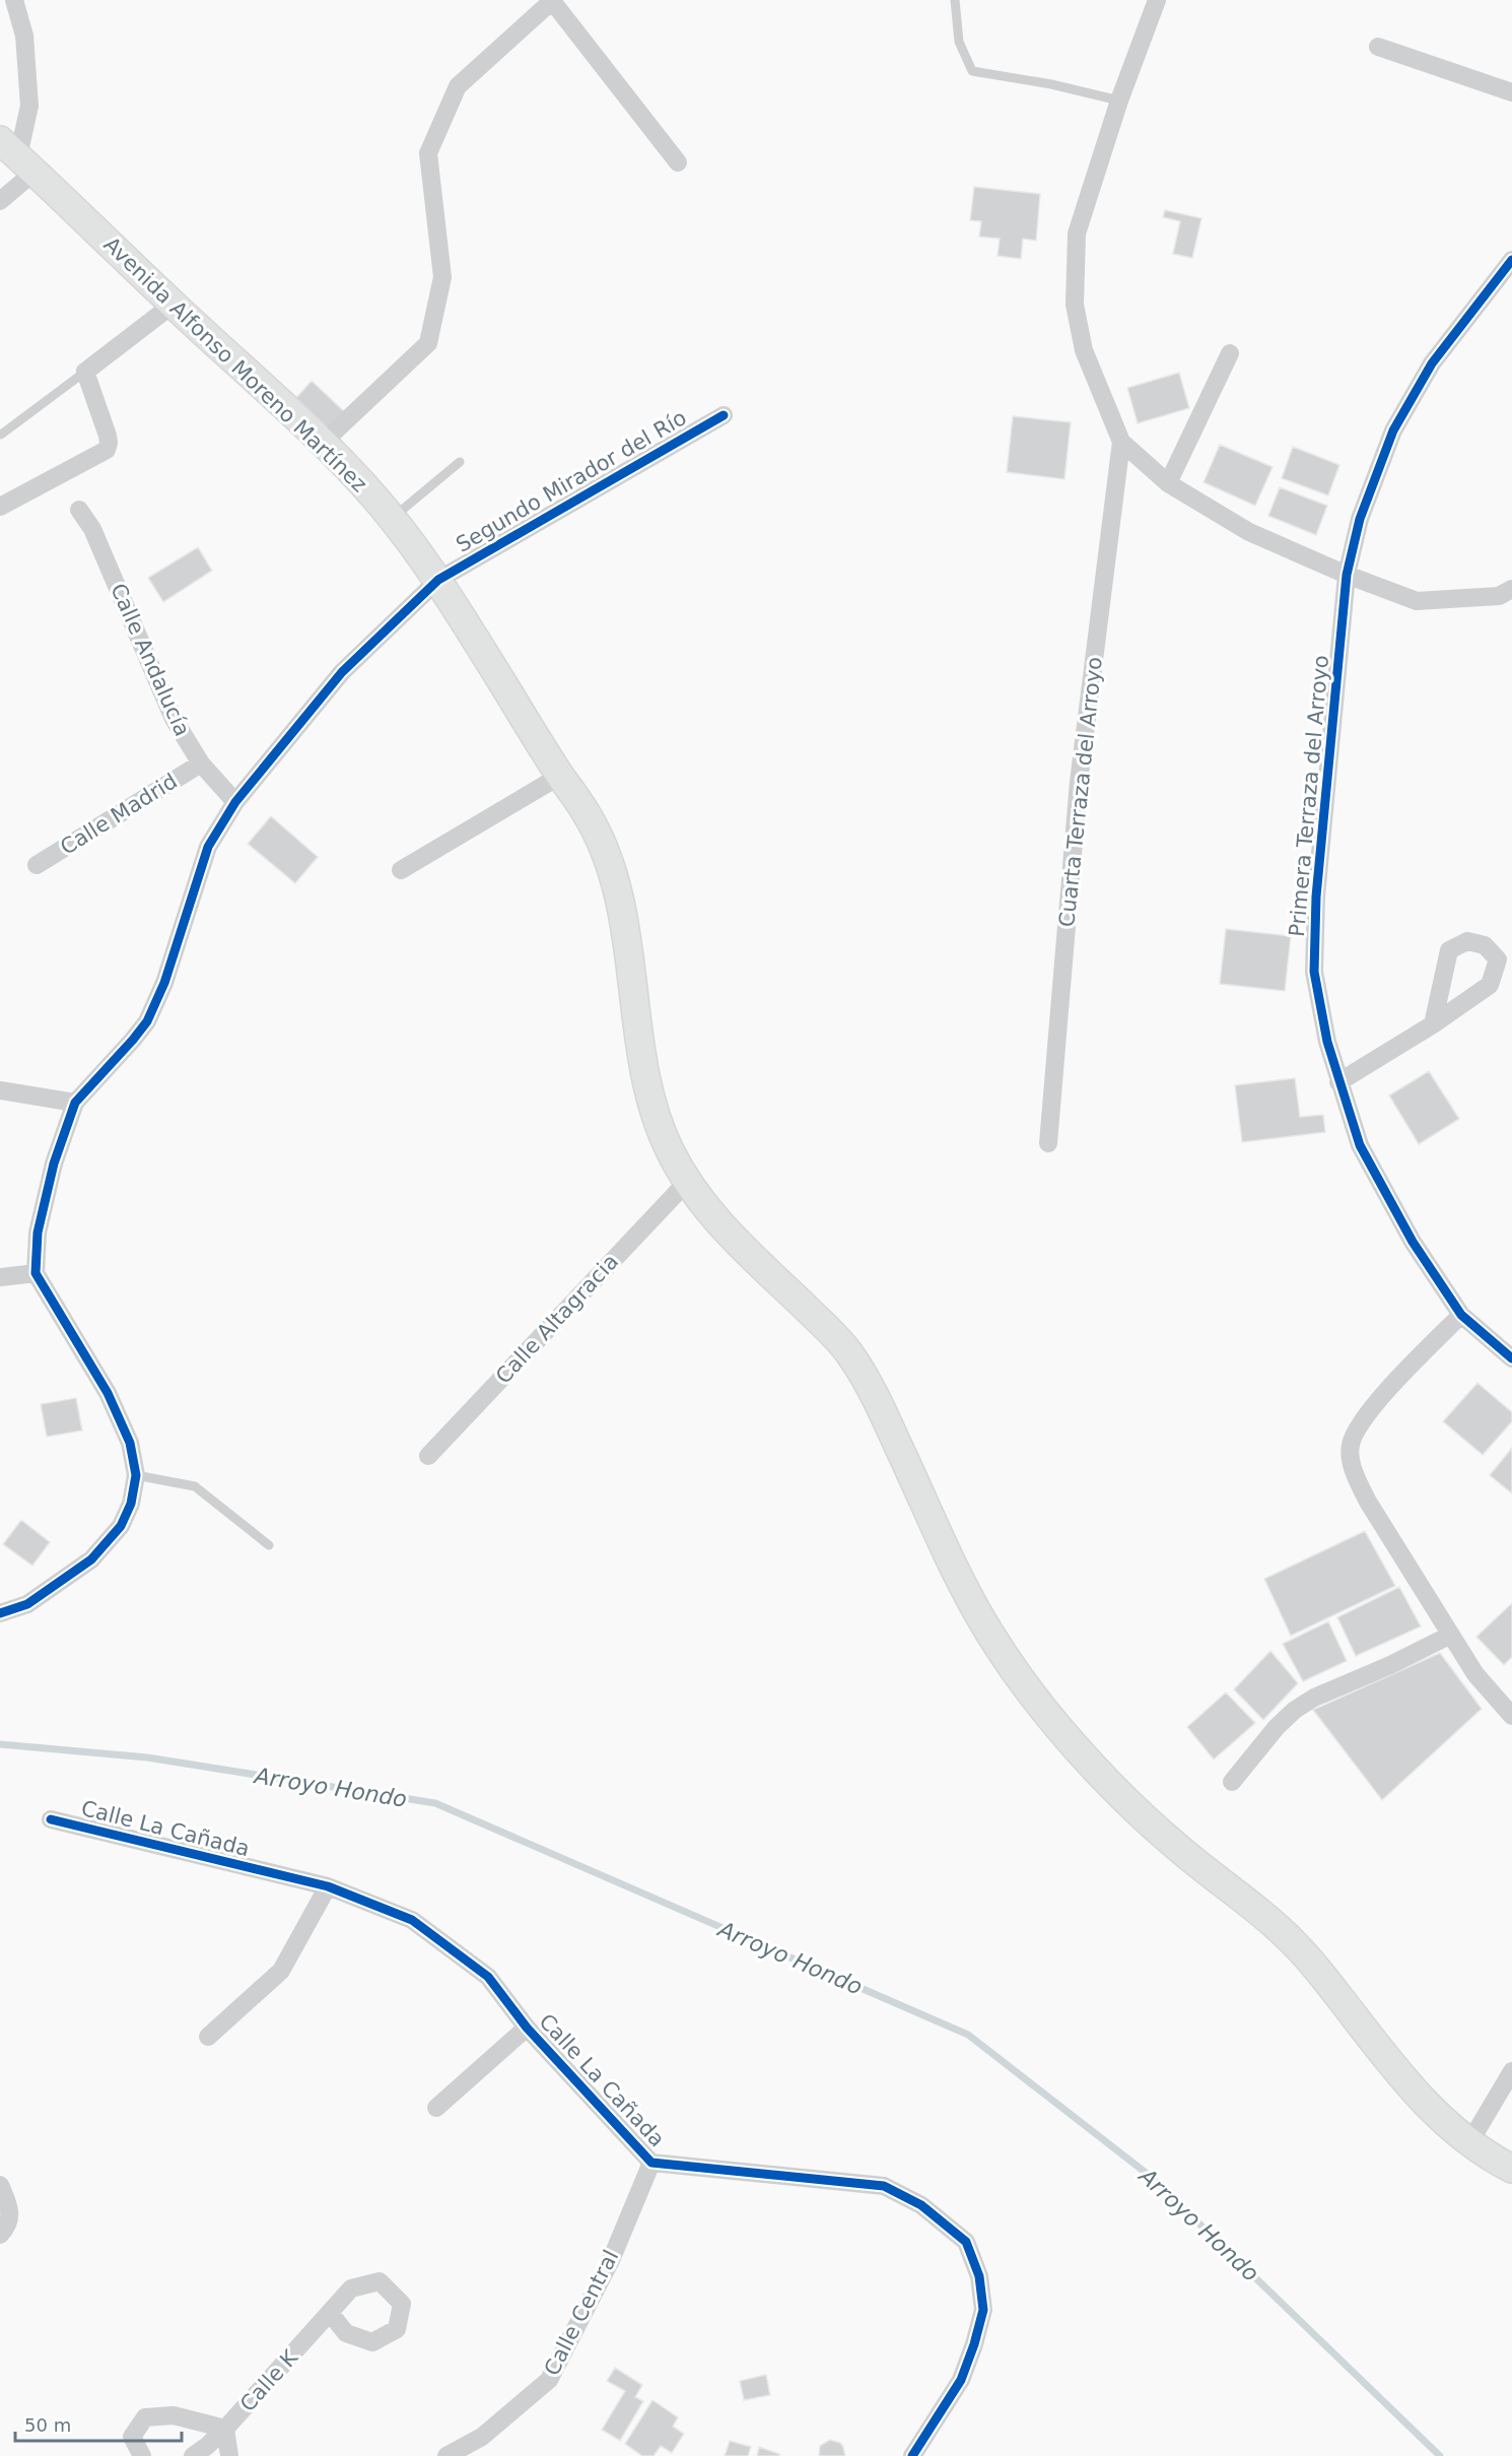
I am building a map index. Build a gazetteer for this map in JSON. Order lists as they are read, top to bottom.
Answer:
{
  "streets": {
    "main road": ["Avenida Alfonso Moreno Martínez"],
    "street": [
      "Segundo Mirador del Río",
      "Calle Andalucía",
      "Cuarta Terraza del Arroyo",
      "Primera Terraza del Arroyo",
      "Calle Madrid",
      "Calle Altagracia",
      "Calle La Cañada",
      "Calle Central",
      "Calle K"
    ]
  },
  "crossings": [
    ["Avenida Alfonso Moreno Martínez", "Segundo Mirador del Río"],
    ["Avenida Alfonso Moreno Martínez", "Calle Altagracia"],
    ["Segundo Mirador del Río", "Calle Andalucía"],
    ["Calle Andalucía", "Calle Madrid"],
    ["Calle La Cañada", "Calle Central"]
  ],
  "water": ["Arroyo Hondo"],
  "scale_bar": "50 m"
}
